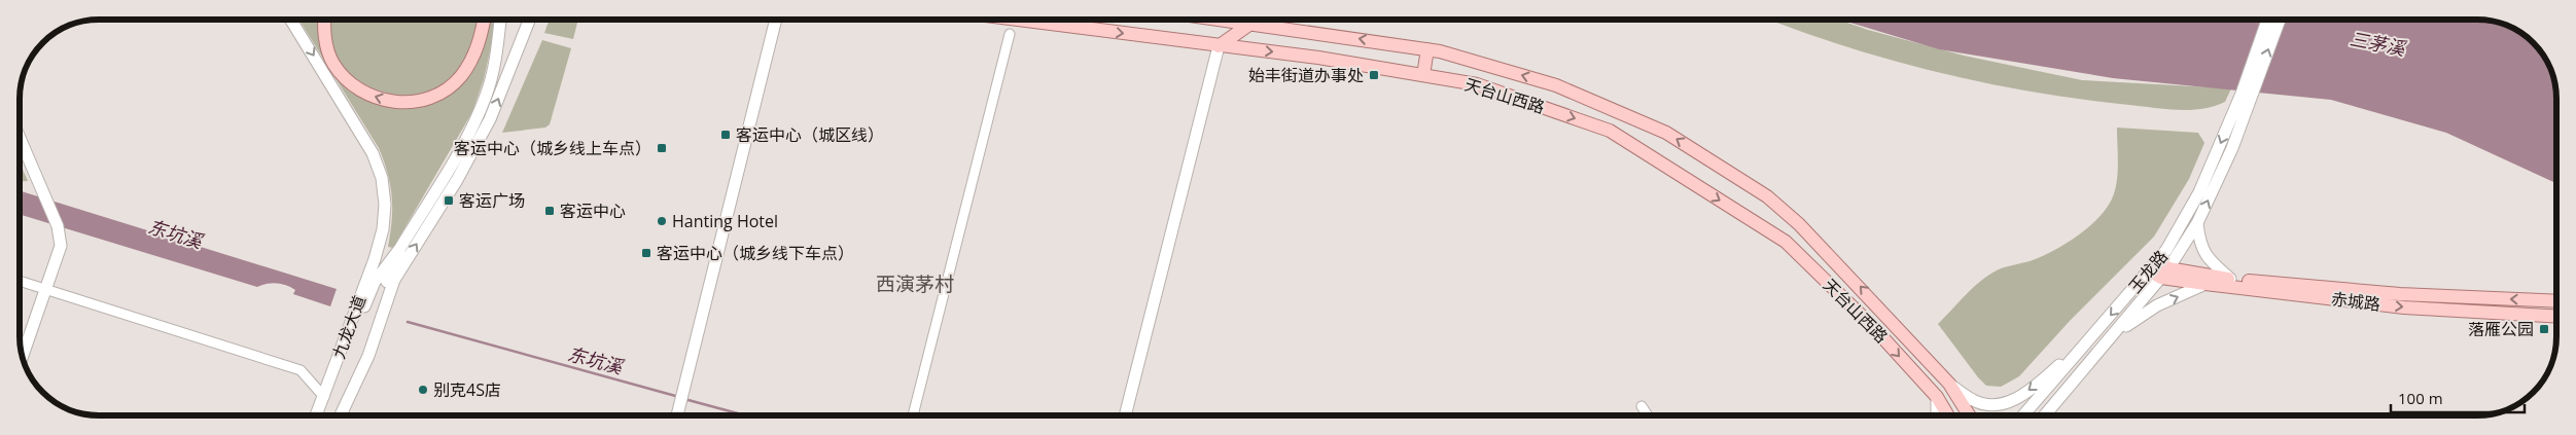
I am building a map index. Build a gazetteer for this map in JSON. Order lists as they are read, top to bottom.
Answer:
{
  "streets": {
    "main road": [
      "天台山西路",
      "玉龙路",
      "赤城路",
      "九龙大道"
    ]
  },
  "crossings": [
    ["玉龙路", "赤城路"]
  ],
  "districts": ["西演茅村"],
  "water": ["三茅溪", "东坑溪"],
  "places": {
    "transit": [
      "始丰街道办事处",
      "客运中心（城区线）",
      "客运中心（城乡线上车点）",
      "客运广场",
      "客运中心",
      "客运中心（城乡线下车点）",
      "落雁公园"
    ],
    "other": ["Hanting Hotel", "别克4S店"]
  },
  "scale_bar": "100 m"
}
